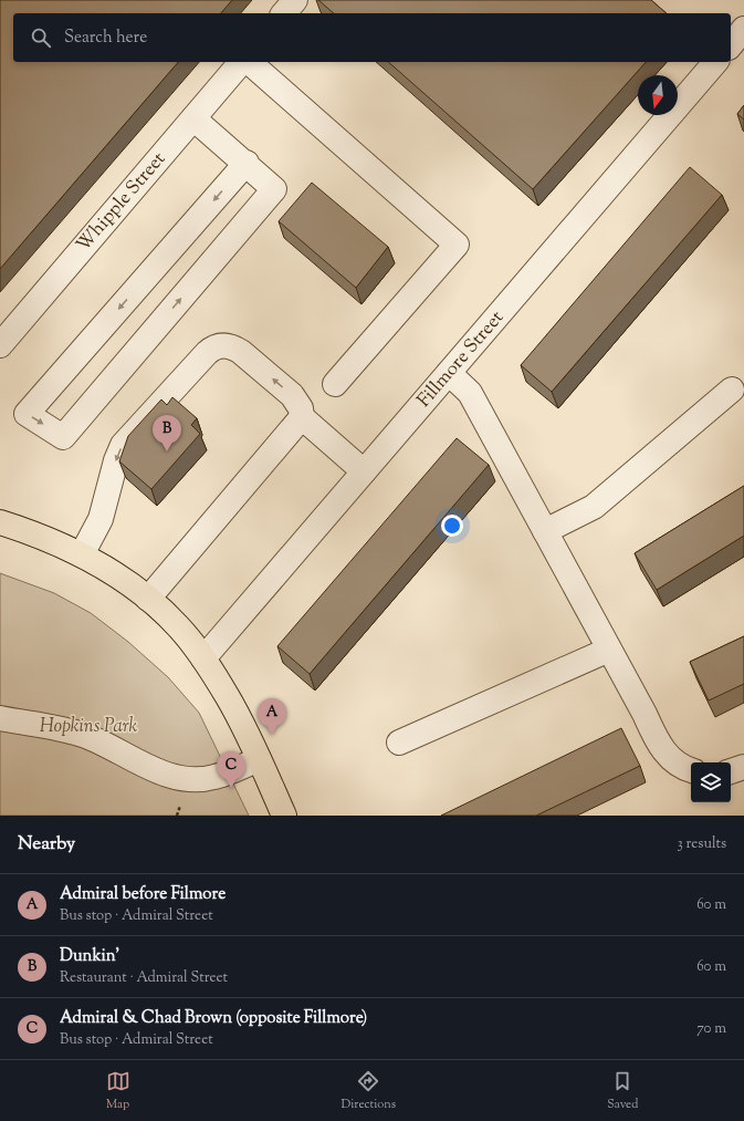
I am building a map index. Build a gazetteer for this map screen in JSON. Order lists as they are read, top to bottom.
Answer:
{
  "streets": {
    "street": ["Whipple Street", "Fillmore Street"]
  },
  "parks": ["Hopkins Park"],
  "north": "bottom",
  "page": {
    "search": "Search here",
    "pins": ["B", "A", "C"],
    "heading": ["Nearby", "3 results"],
    "list": [
      {
        "mark": "A",
        "name": "Admiral before Filmore",
        "note": "Bus stop · Admiral Street",
        "value": "60 m"
      },
      {
        "mark": "B",
        "name": "Dunkin'",
        "note": "Restaurant · Admiral Street",
        "value": "60 m"
      },
      {
        "mark": "C",
        "name": "Admiral & Chad Brown (opposite Fillmore)",
        "note": "Bus stop · Admiral Street",
        "value": "70 m"
      }
    ],
    "nav": ["Map", "Directions", "Saved"]
  }
}
